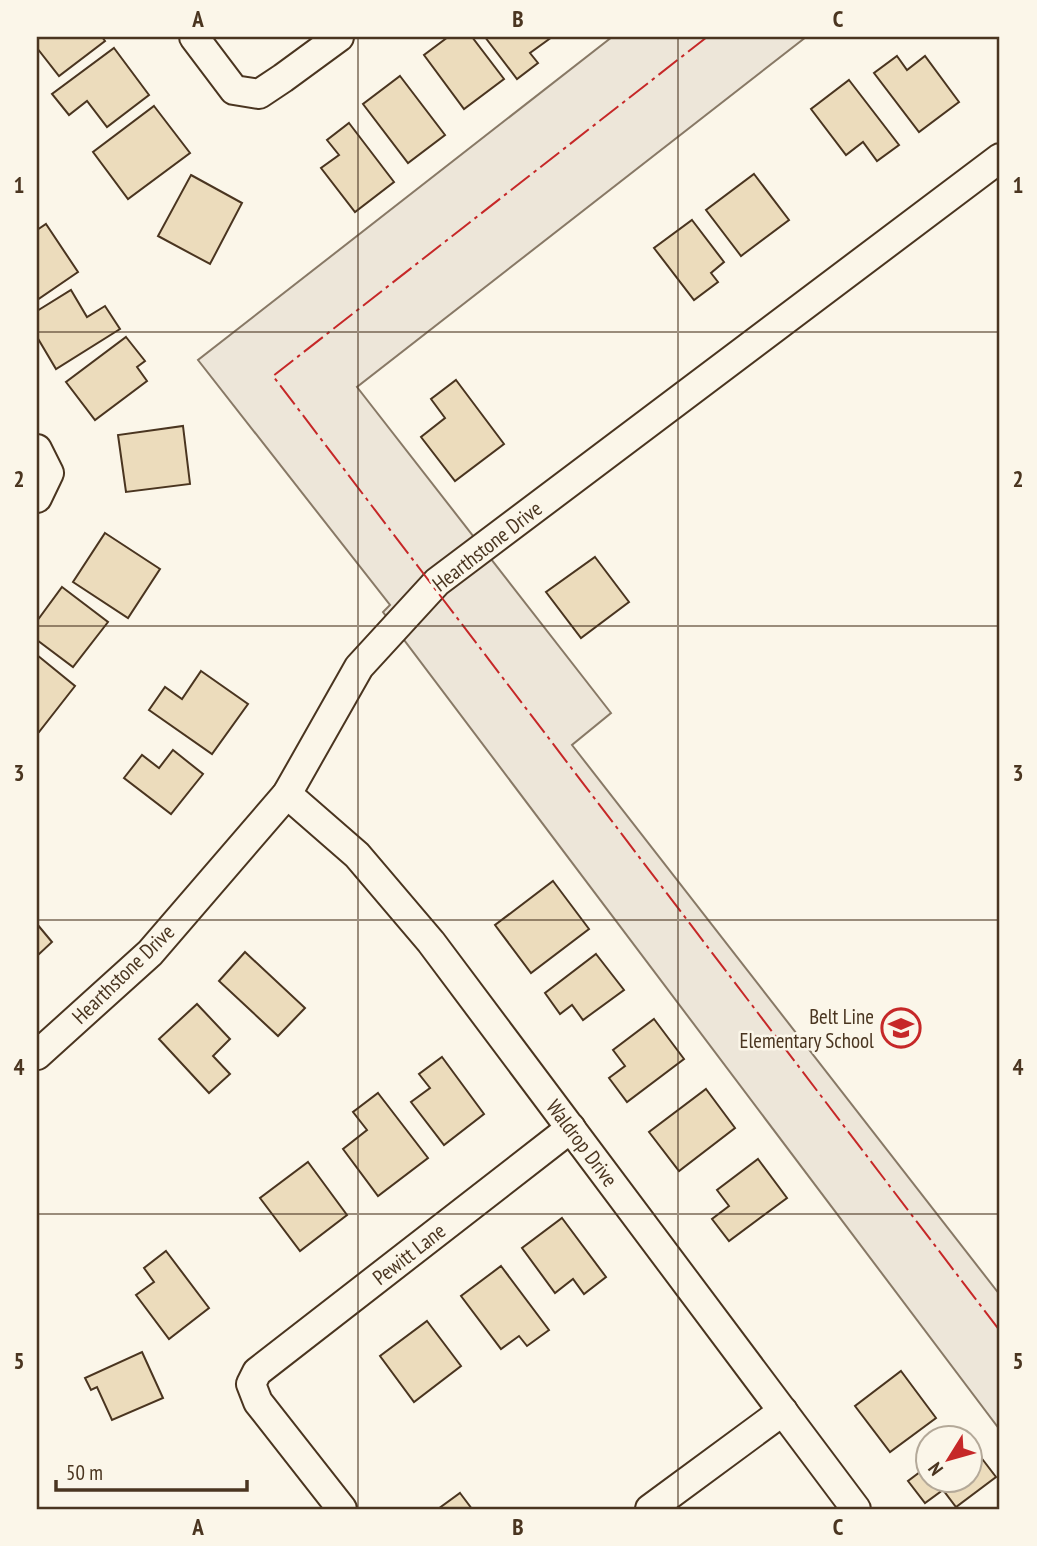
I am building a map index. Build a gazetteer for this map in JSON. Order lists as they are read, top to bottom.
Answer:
{
  "streets": {
    "street": ["Hearthstone Drive", "Waldrop Drive", "Pewitt Lane"]
  },
  "crossings": [
    ["Hearthstone Drive", "Waldrop Drive"],
    ["Waldrop Drive", "Pewitt Lane"]
  ],
  "places": {
    "school or university": ["Belt Line Elementary School"]
  },
  "scale_bar": "50 m",
  "north": "bottom left",
  "grid": {
    "columns": ["A", "B", "C"],
    "rows": [
      "1",
      "2",
      "3",
      "4",
      "5"
    ]
  }
}
